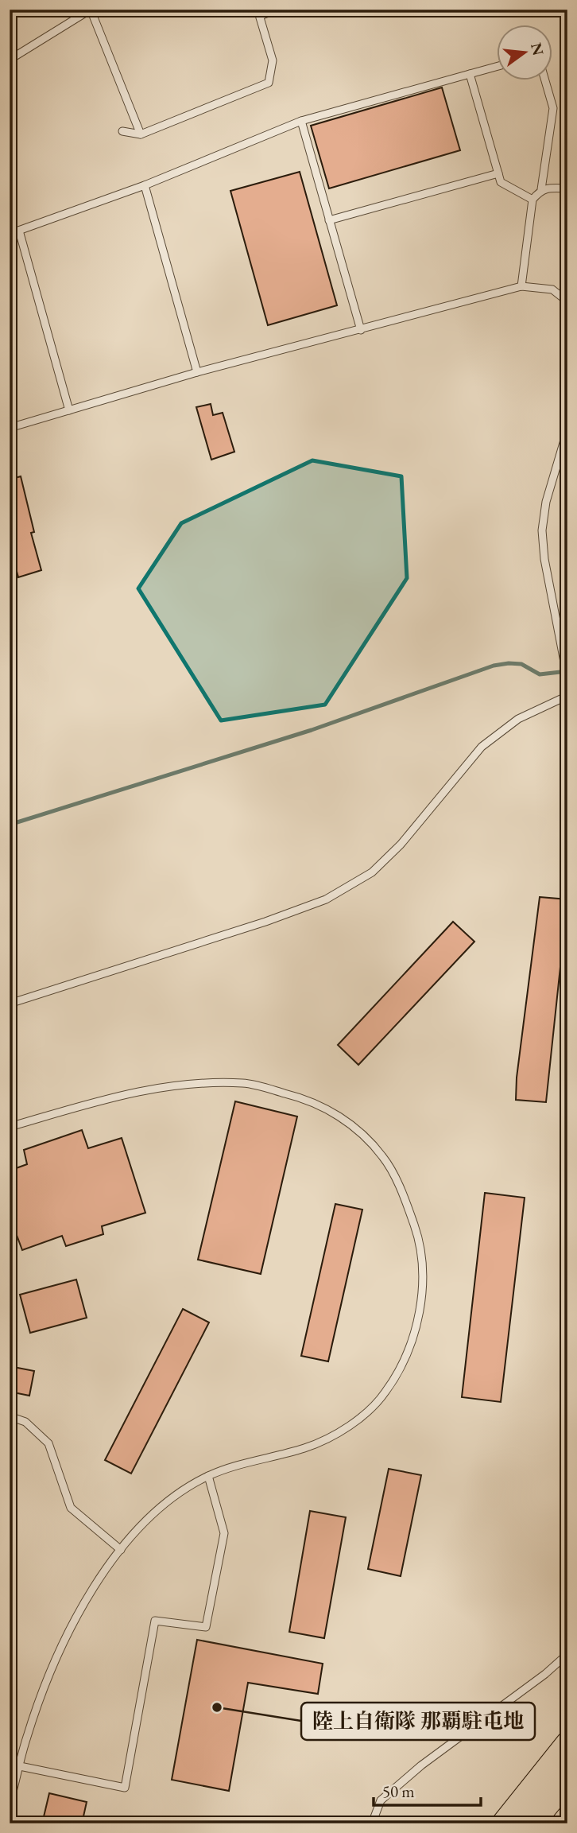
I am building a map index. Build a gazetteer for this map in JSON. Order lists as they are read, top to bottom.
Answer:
{
  "places": ["陸上自衛隊 那覇駐屯地"],
  "scale_bar": "50 m",
  "north": "right"
}
